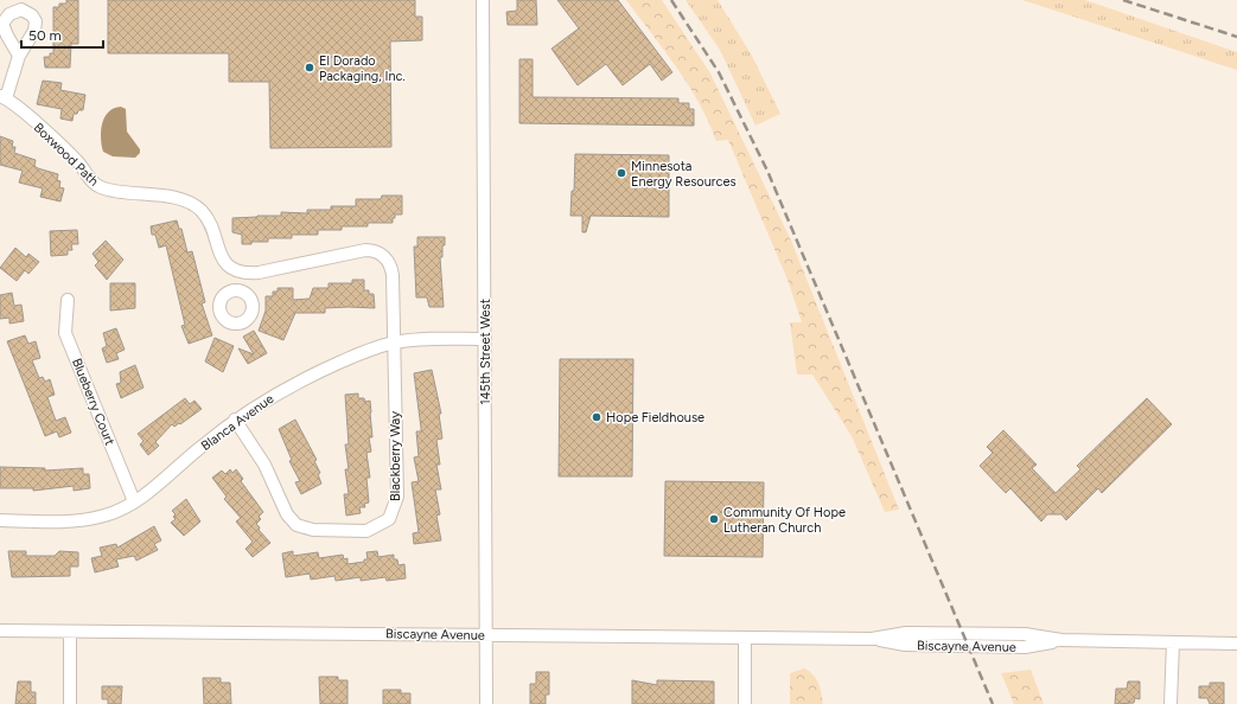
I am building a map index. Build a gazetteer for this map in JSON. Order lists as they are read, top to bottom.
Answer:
{
  "streets": {
    "street": [
      "Boxwood Path",
      "145th Street West",
      "Blueberry Court",
      "Blanca Avenue",
      "Blackberry Way",
      "Biscayne Avenue"
    ]
  },
  "crossings": [
    ["145th Street West", "Blanca Avenue"],
    ["145th Street West", "Biscayne Avenue"],
    ["Blueberry Court", "Blanca Avenue"],
    ["Blanca Avenue", "Blackberry Way"]
  ],
  "places": [
    "El Dorado Packaging, Inc.",
    "Minnesota Energy Resources",
    "Hope Fieldhouse",
    "Community Of Hope Lutheran Church"
  ],
  "scale_bar": "50 m"
}
